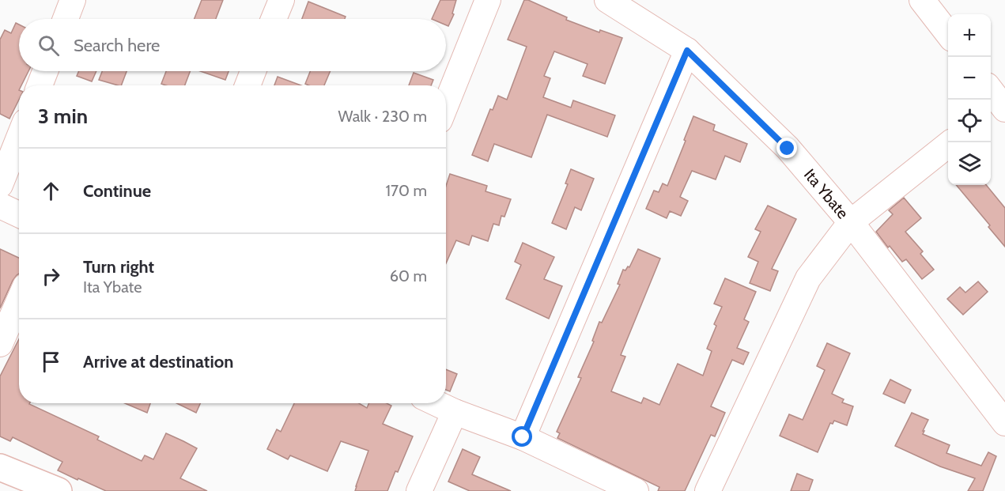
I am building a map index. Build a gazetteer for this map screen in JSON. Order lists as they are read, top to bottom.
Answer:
{
  "streets": {
    "street": ["Ita Ybate"]
  },
  "page": {
    "map_buttons": ["+", "−"],
    "search": "Search here",
    "heading": ["3 min", "Walk · 230 m"],
    "list": [
      ["Continue", "170 m"],
      ["Turn right", "Ita Ybate", "60 m"],
      "Arrive at destination"
    ]
  }
}
